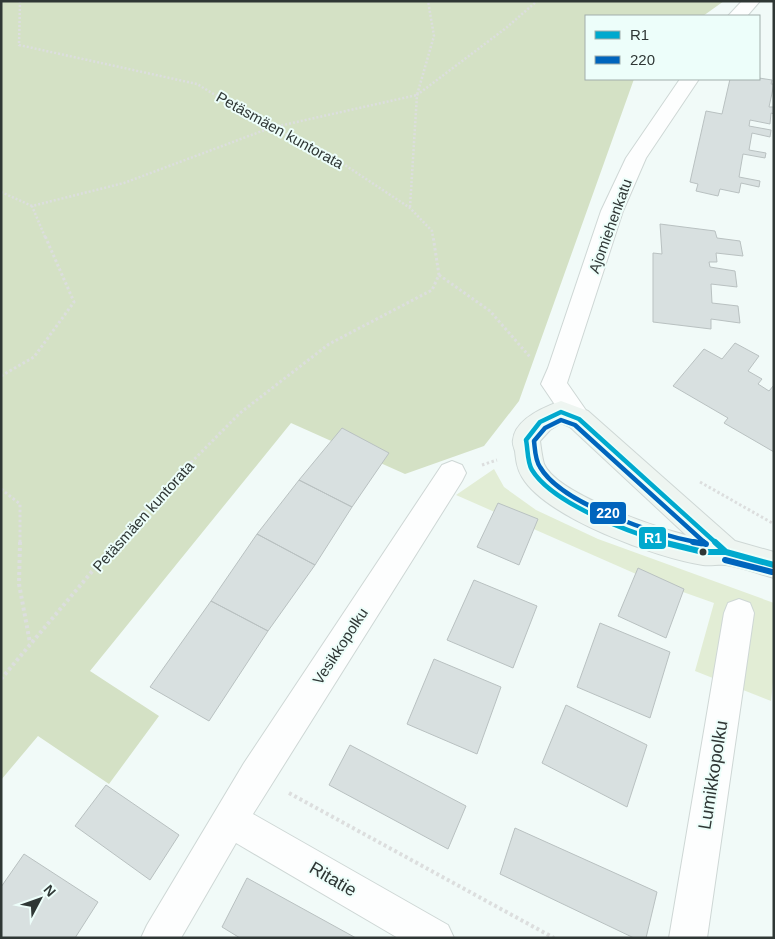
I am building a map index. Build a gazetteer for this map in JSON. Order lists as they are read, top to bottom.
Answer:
{
  "streets": {
    "street": [
      "Ajomiehenkatu",
      "Vesikkopolku",
      "Lumikkopolku",
      "Ritatie"
    ],
    "path": ["Petäsmäen kuntorata"]
  },
  "crossings": [
    ["Vesikkopolku", "Ritatie"]
  ],
  "lines": ["transit line R1", "transit line 220"],
  "legend": ["R1", "220"],
  "north": "top right"
}
